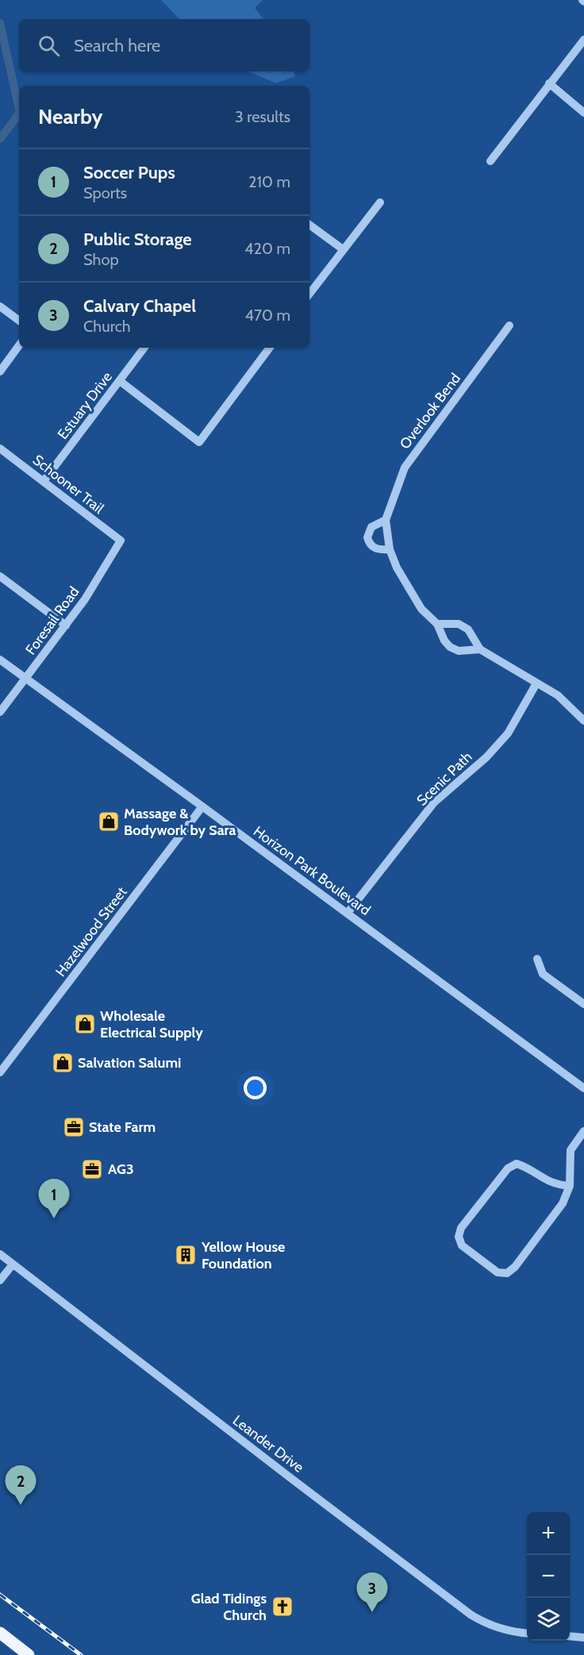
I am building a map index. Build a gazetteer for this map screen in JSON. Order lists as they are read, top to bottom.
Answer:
{
  "streets": {
    "street": [
      "Estuary Drive",
      "Overlook Bend",
      "Schooner Trail",
      "Foresail Road",
      "Scenic Path",
      "Horizon Park Boulevard",
      "Hazelwood Street",
      "Leander Drive"
    ]
  },
  "crossings": [
    ["Estuary Drive", "Schooner Trail"],
    ["Schooner Trail", "Foresail Road"],
    ["Foresail Road", "Horizon Park Boulevard"],
    ["Scenic Path", "Horizon Park Boulevard"],
    ["Horizon Park Boulevard", "Hazelwood Street"]
  ],
  "places": {
    "shop": ["Massage & Bodywork by Sara", "Wholesale Electrical Supply", "Salvation Salumi"],
    "office": ["State Farm", "AG3"],
    "building": ["Yellow House Foundation"],
    "church": ["Glad Tidings Church"]
  },
  "page": {
    "search": "Search here",
    "heading": ["Nearby", "3 results"],
    "list": [
      {
        "mark": "1",
        "name": "Soccer Pups",
        "note": "Sports",
        "value": "210 m"
      },
      {
        "mark": "2",
        "name": "Public Storage",
        "note": "Shop",
        "value": "420 m"
      },
      {
        "mark": "3",
        "name": "Calvary Chapel",
        "note": "Church",
        "value": "470 m"
      }
    ],
    "pins": ["1", "2", "3"],
    "map_buttons": ["+", "−"]
  }
}
